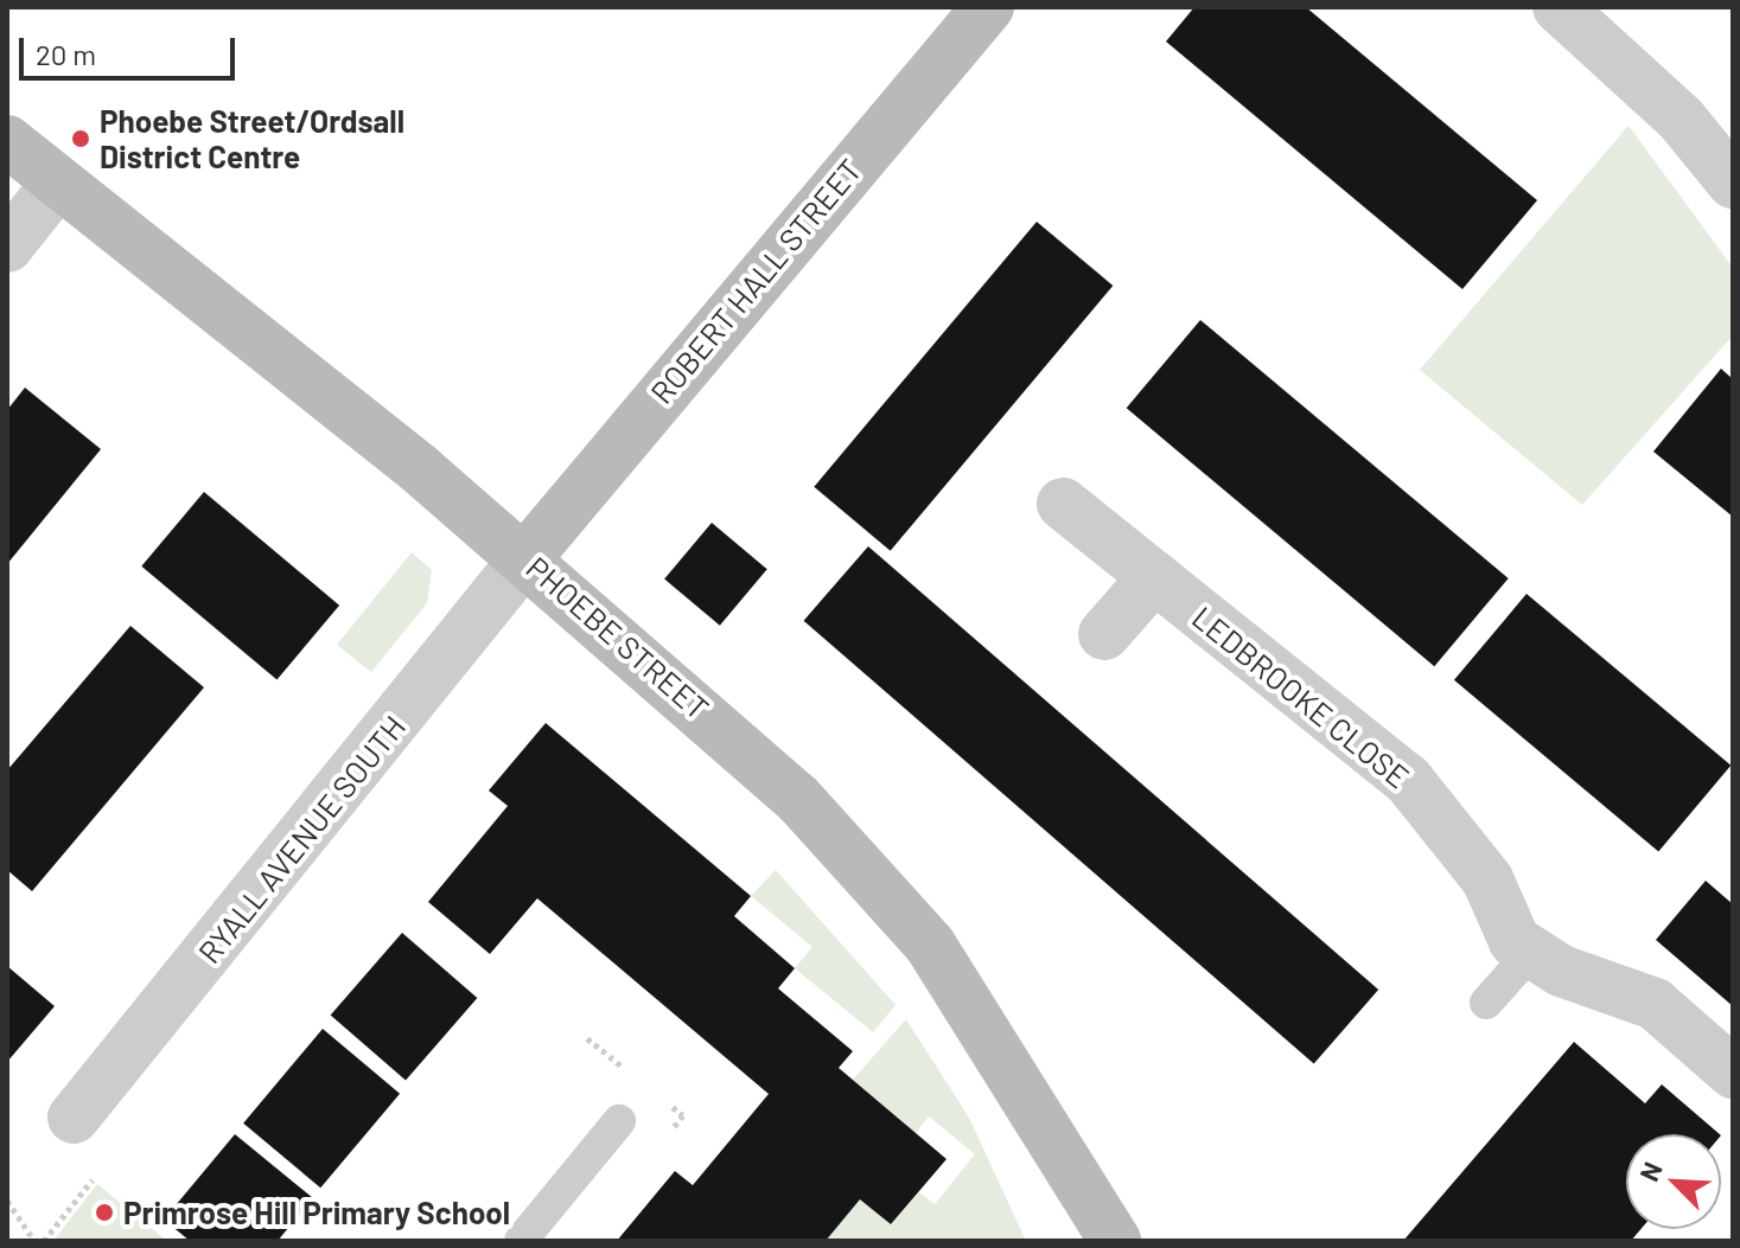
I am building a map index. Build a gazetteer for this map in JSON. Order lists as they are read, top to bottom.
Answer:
{
  "streets": {
    "street": [
      "ROBERT HALL STREET",
      "PHOEBE STREET",
      "LEDBROOKE CLOSE",
      "RYALL AVENUE SOUTH"
    ]
  },
  "crossings": [
    ["ROBERT HALL STREET", "PHOEBE STREET"],
    ["ROBERT HALL STREET", "RYALL AVENUE SOUTH"],
    ["PHOEBE STREET", "RYALL AVENUE SOUTH"]
  ],
  "places": ["Phoebe Street/Ordsall District Centre", "Primrose Hill Primary School"],
  "scale_bar": "20 m",
  "north": "top left"
}
